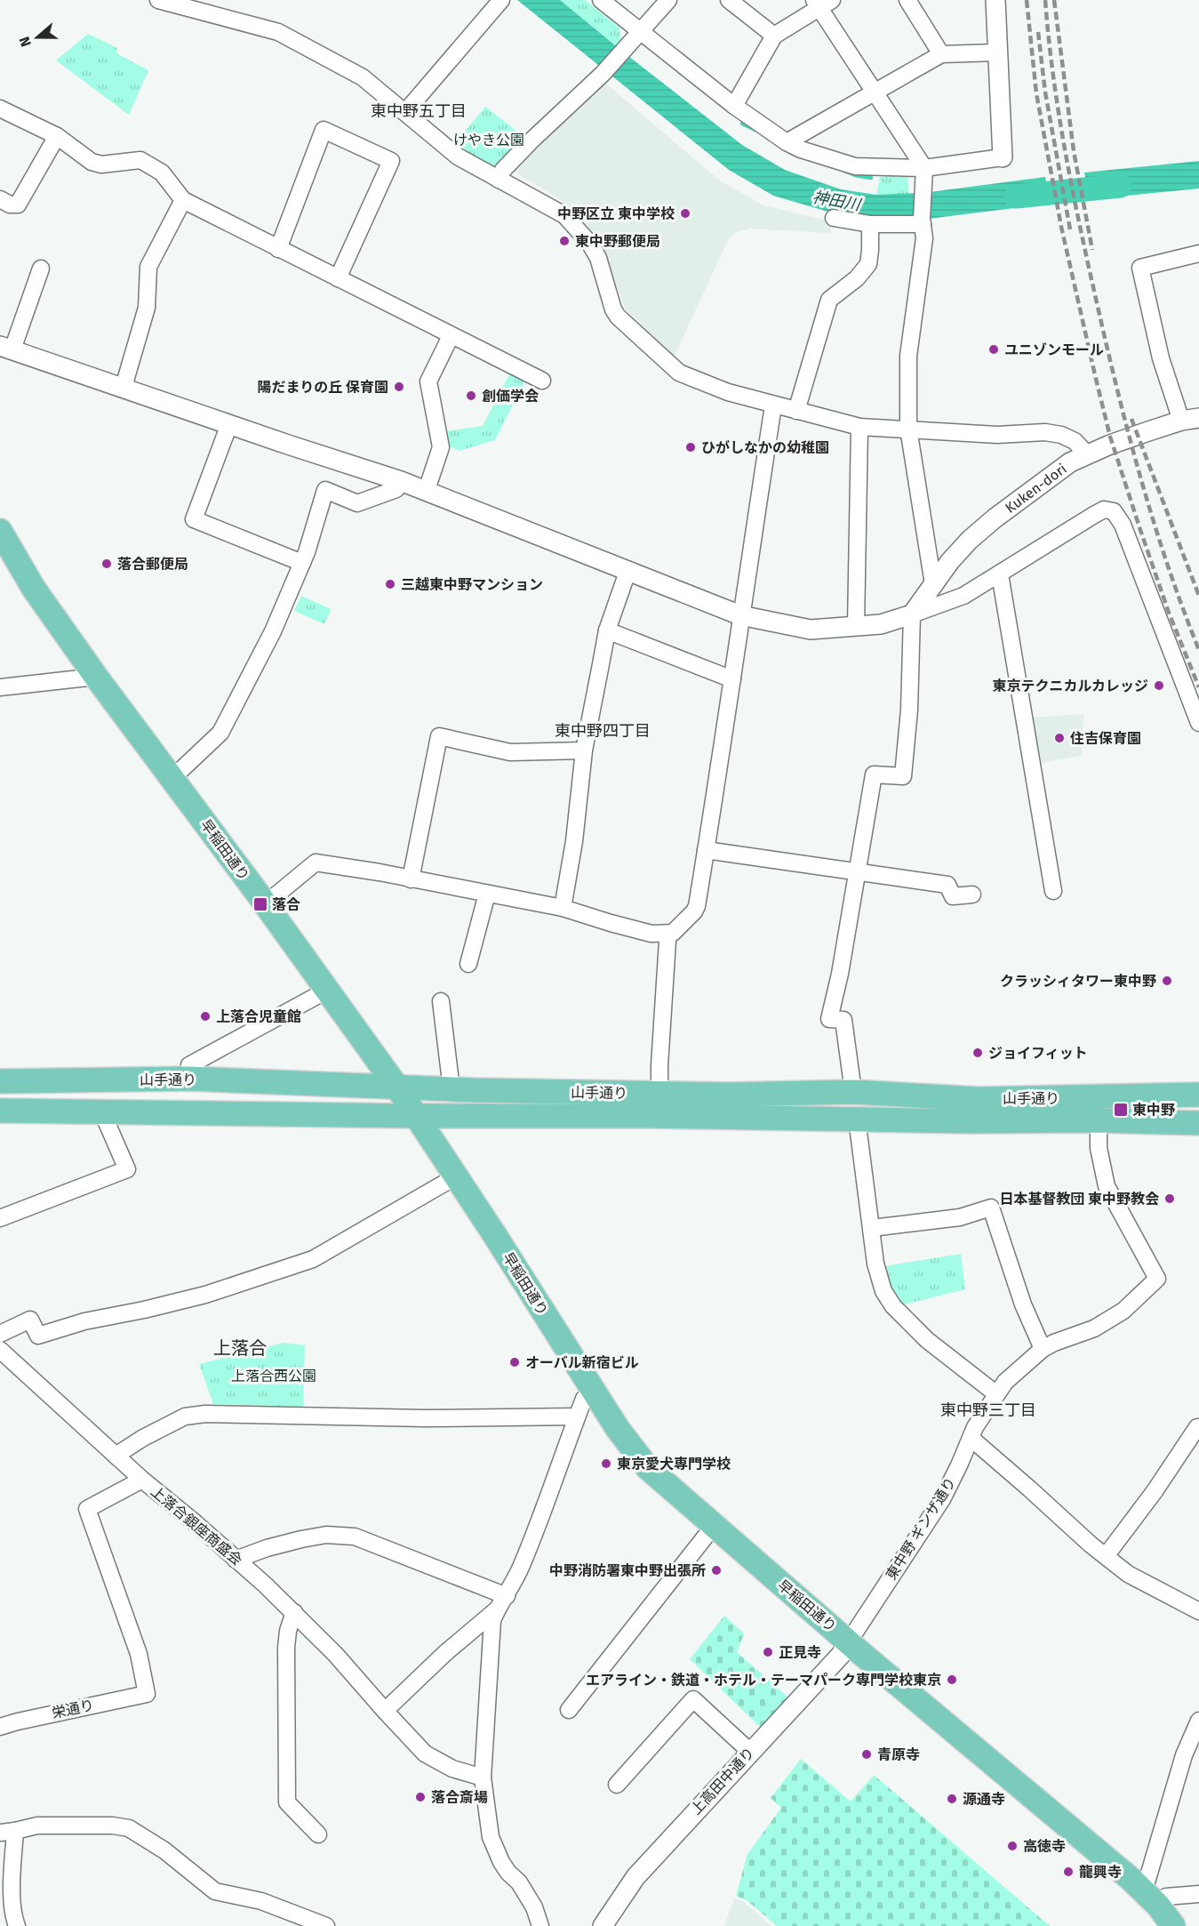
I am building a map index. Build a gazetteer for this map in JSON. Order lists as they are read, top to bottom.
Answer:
{
  "streets": {
    "main road": ["早稲田通り", "山手通り"],
    "street": [
      "Kuken-dori",
      "上落合銀座商盛会",
      "東中野 ギンザ通り",
      "栄通り",
      "上高田中通り"
    ]
  },
  "crossings": [
    ["早稲田通り", "山手通り"],
    ["早稲田通り", "東中野 ギンザ通り"],
    ["早稲田通り", "上高田中通り"],
    ["山手通り", "東中野 ギンザ通り"],
    ["上落合銀座商盛会", "栄通り"],
    ["東中野 ギンザ通り", "上高田中通り"]
  ],
  "districts": [
    "東中野五丁目",
    "東中野四丁目",
    "上落合",
    "東中野三丁目"
  ],
  "water": ["神田川"],
  "parks": ["けやき公園", "上落合西公園"],
  "places": {
    "other": [
      "中野区立 東中学校",
      "東中野郵便局",
      "ユニゾンモール",
      "陽だまりの丘 保育園",
      "創価学会",
      "ひがしなかの幼稚園",
      "落合郵便局",
      "三越東中野マンション",
      "東京テクニカルカレッジ",
      "住吉保育園",
      "クラッシィタワー東中野",
      "上落合児童館",
      "ジョイフィット",
      "日本基督教団 東中野教会",
      "オーバル新宿ビル",
      "東京愛犬専門学校",
      "中野消防署東中野出張所",
      "正見寺",
      "エアライン・鉄道・ホテル・テーマパーク専門学校東京",
      "青原寺",
      "落合斎場",
      "源通寺",
      "高徳寺",
      "龍興寺"
    ],
    "transit": ["落合", "東中野"]
  },
  "north": "left"
}
